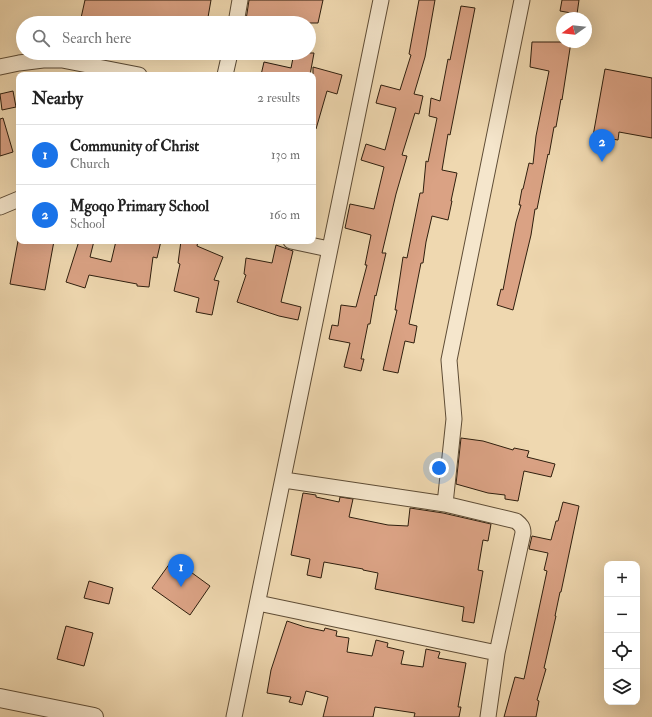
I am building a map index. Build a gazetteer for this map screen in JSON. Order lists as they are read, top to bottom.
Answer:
{
  "north": "left",
  "page": {
    "search": "Search here",
    "heading": ["Nearby", "2 results"],
    "list": [
      {
        "mark": "1",
        "name": "Community of Christ",
        "note": "Church",
        "value": "130 m"
      },
      {
        "mark": "2",
        "name": "Mgoqo Primary School",
        "note": "School",
        "value": "160 m"
      }
    ],
    "pins": ["2", "1"],
    "map_buttons": ["+", "−"]
  }
}
